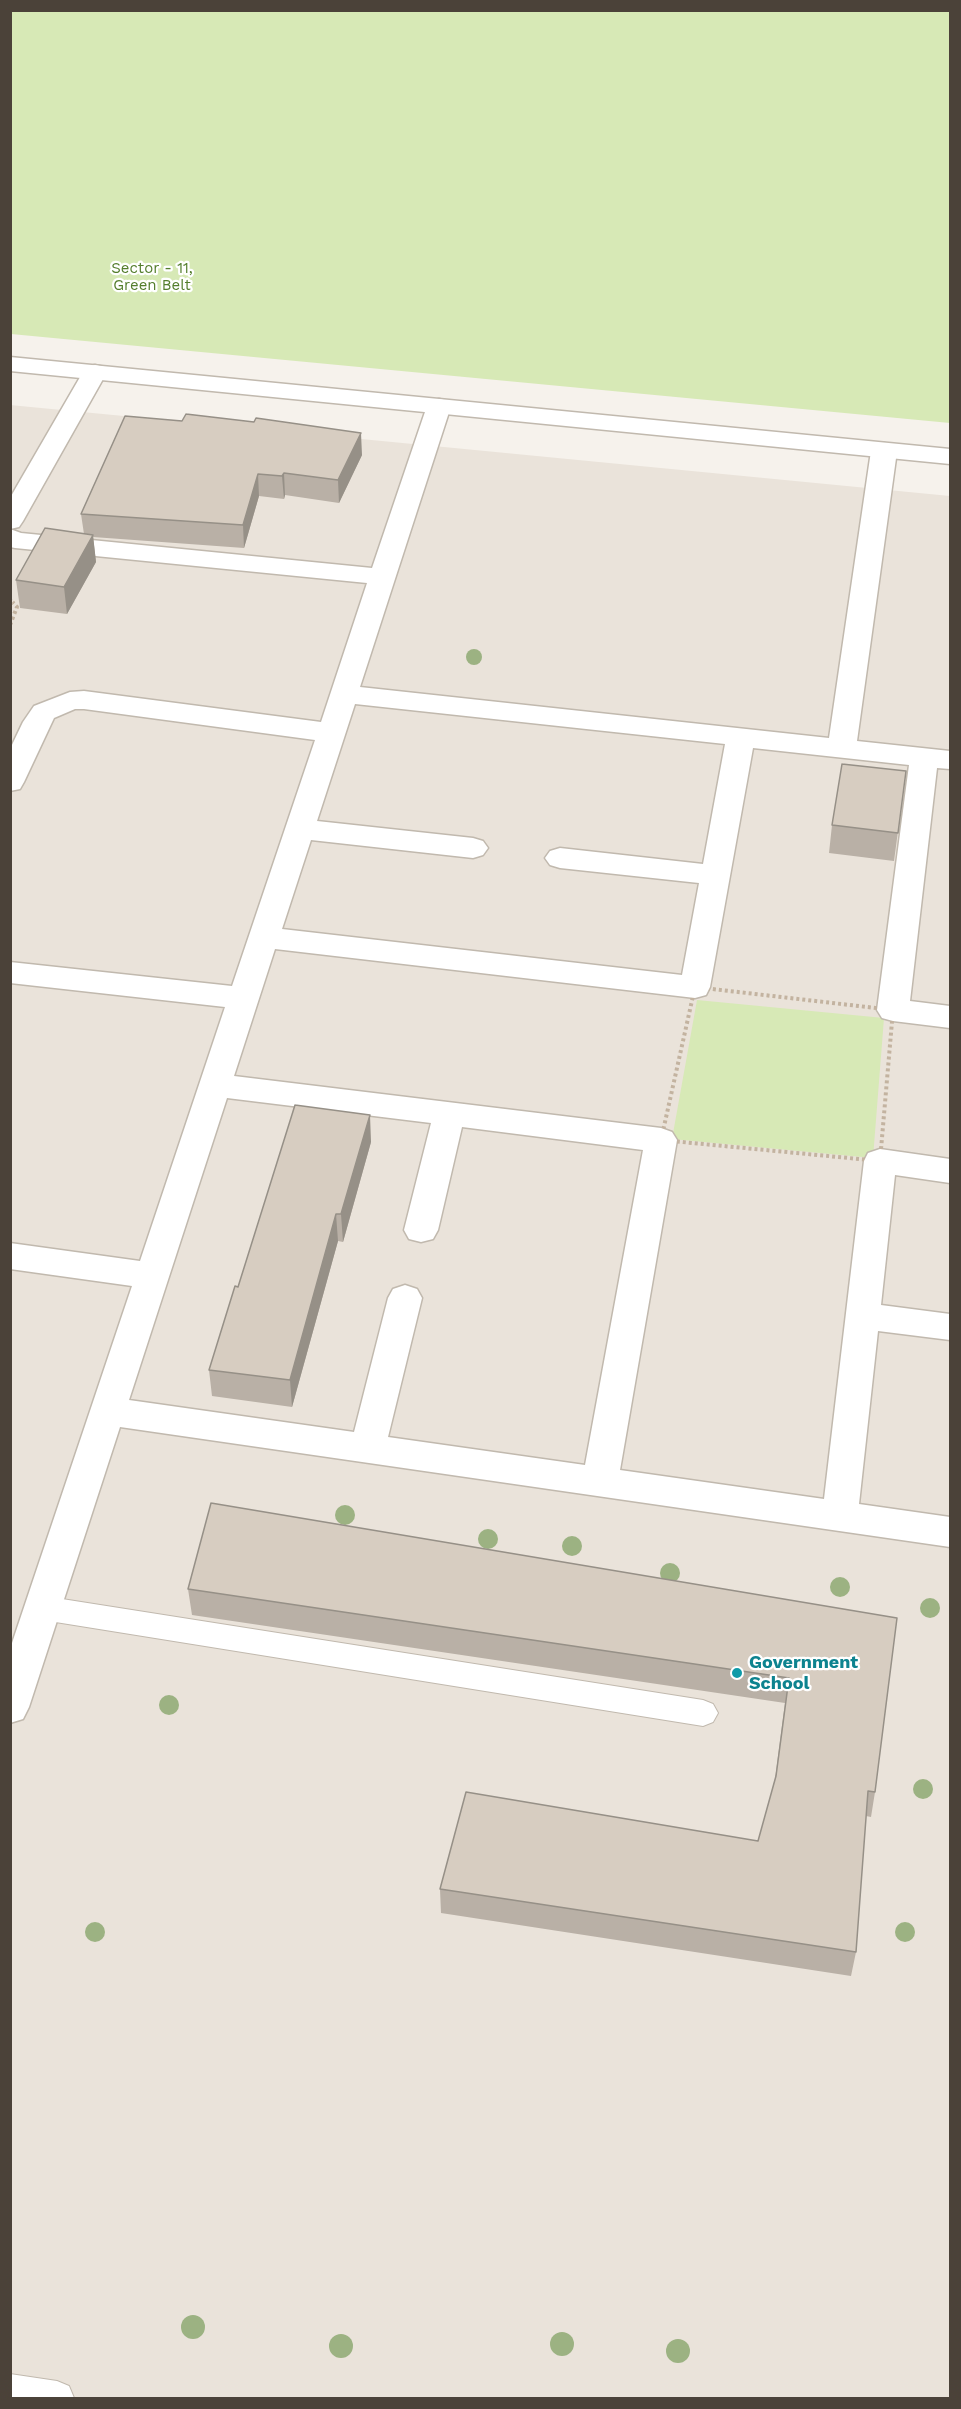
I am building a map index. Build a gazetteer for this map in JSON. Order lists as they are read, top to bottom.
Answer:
{
  "parks": ["Sector - 11, Green Belt"],
  "places": ["Government School"]
}
